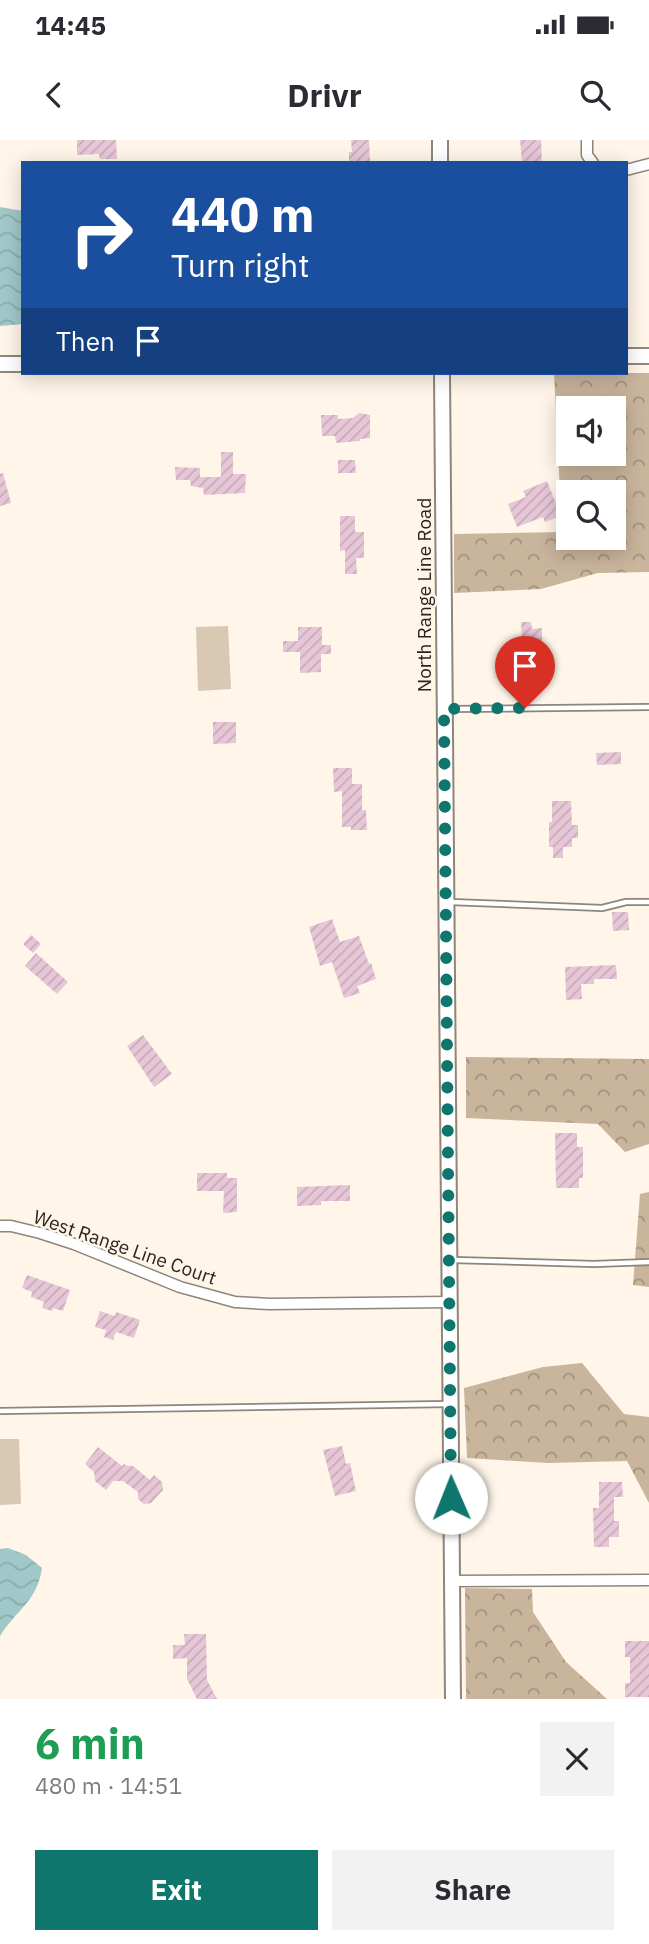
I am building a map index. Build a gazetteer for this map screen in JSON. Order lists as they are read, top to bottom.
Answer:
{
  "streets": {
    "street": ["North Range Line Road", "West Range Line Court"]
  },
  "crossings": [
    ["North Range Line Road", "West Range Line Court"]
  ],
  "page": {
    "status": "14:45",
    "header": "Drivr",
    "turn": ["440 m", "Turn right"],
    "then": "Then",
    "heading": ["6 min", "480 m · 14:51"],
    "buttons": ["Exit", "Share"]
  }
}
